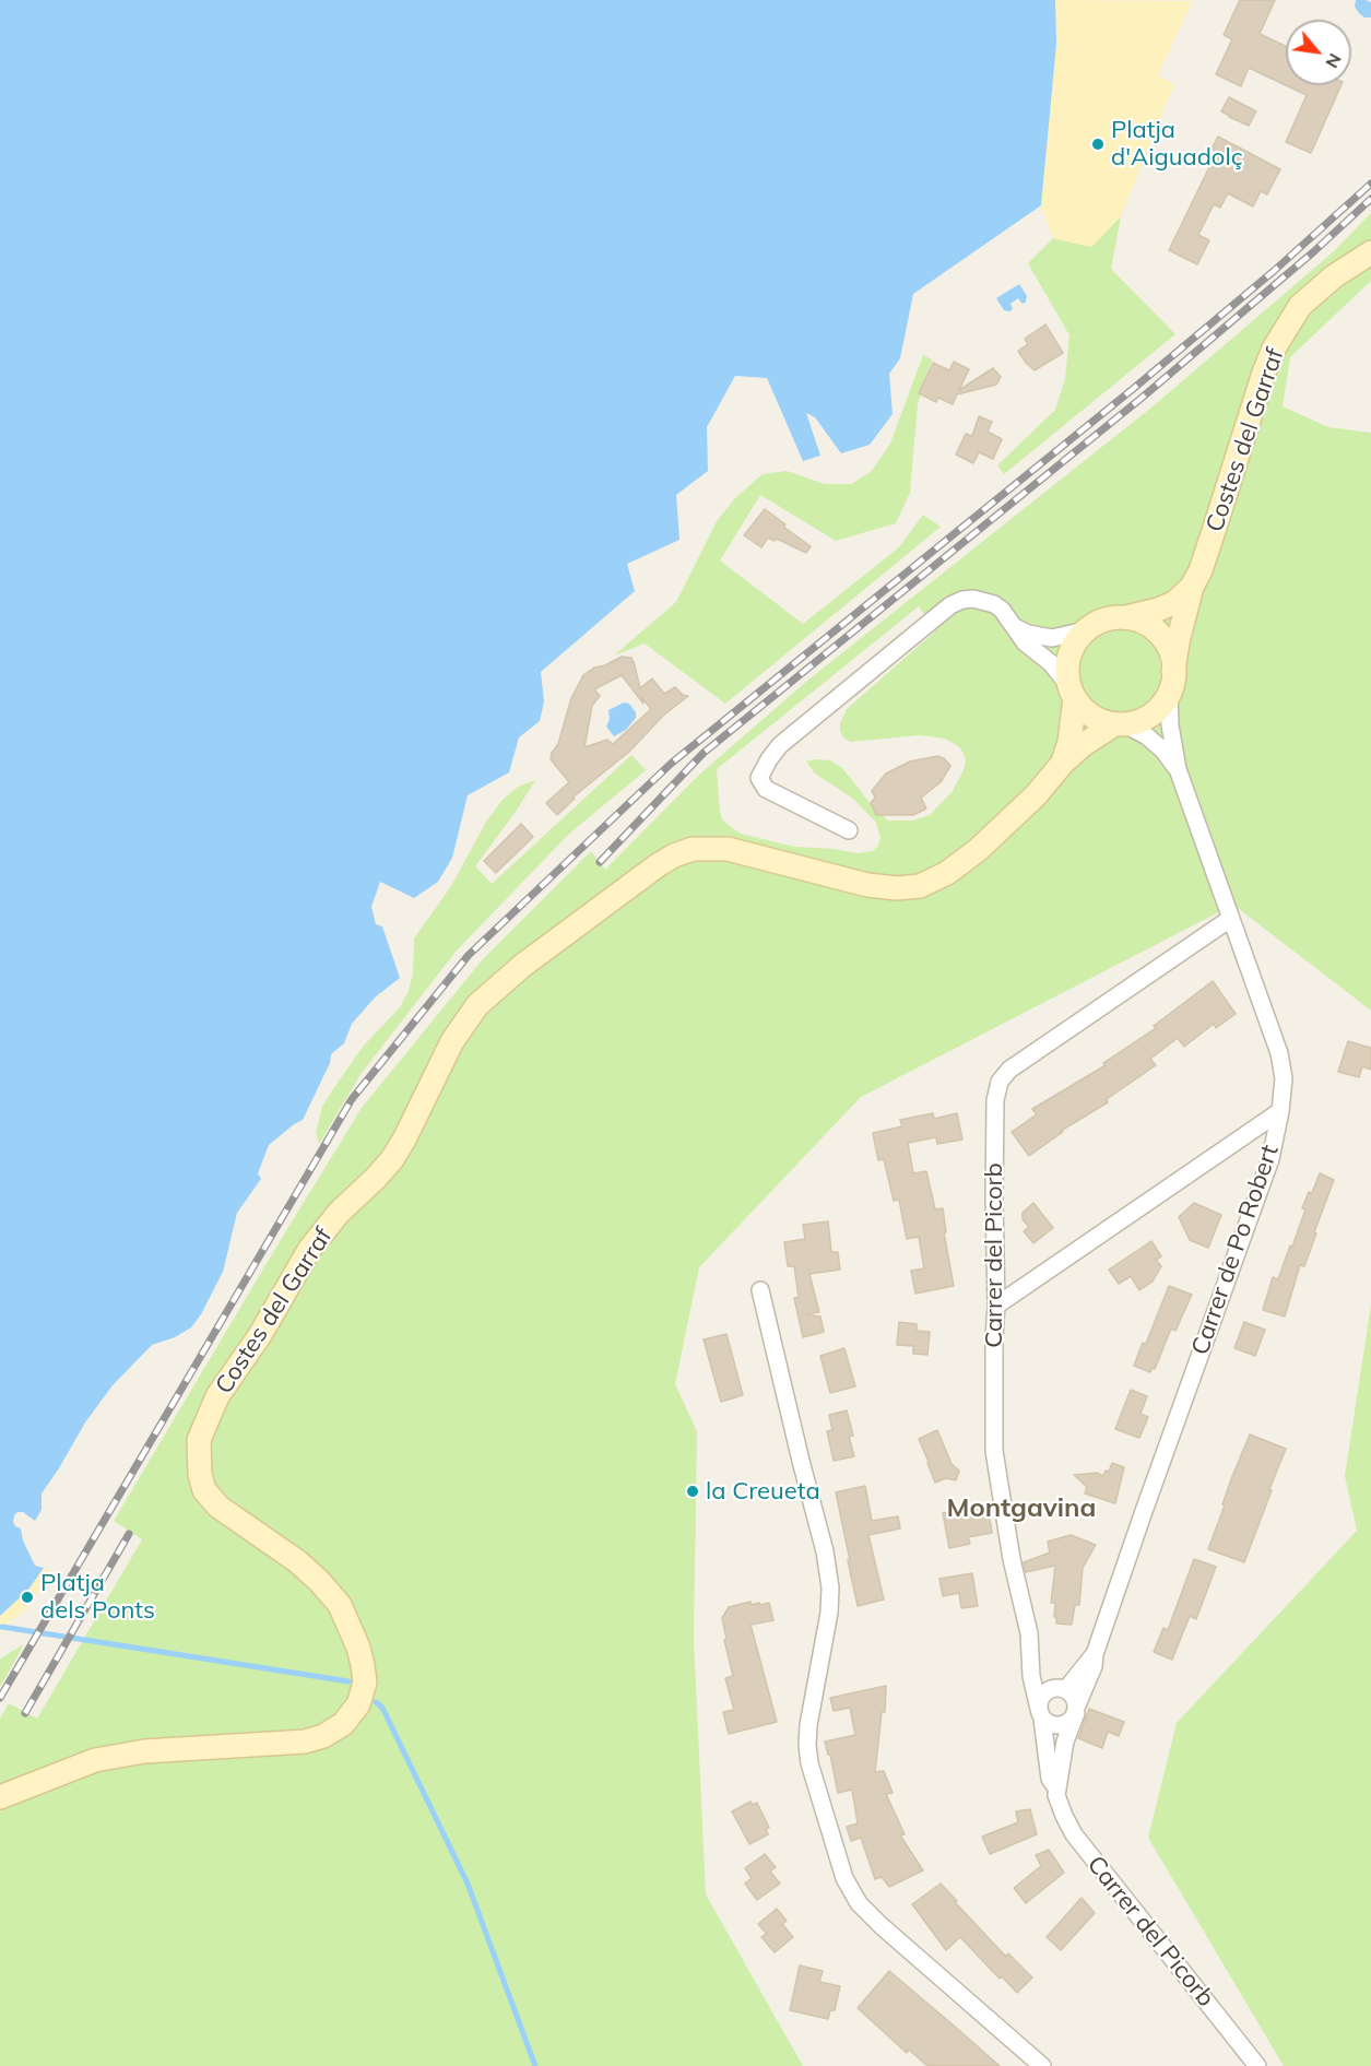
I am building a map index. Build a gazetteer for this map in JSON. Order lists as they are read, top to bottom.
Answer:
{
  "streets": {
    "main road": ["Costes del Garraf"],
    "street": ["Carrer de Po Robert", "Carrer del Picorb"]
  },
  "crossings": [
    ["Costes del Garraf", "Carrer de Po Robert"],
    ["Carrer de Po Robert", "Carrer del Picorb"]
  ],
  "districts": ["Montgavina"],
  "places": ["Platja d'Aiguadolç", "la Creueta", "Platja dels Ponts"],
  "north": "bottom right"
}
